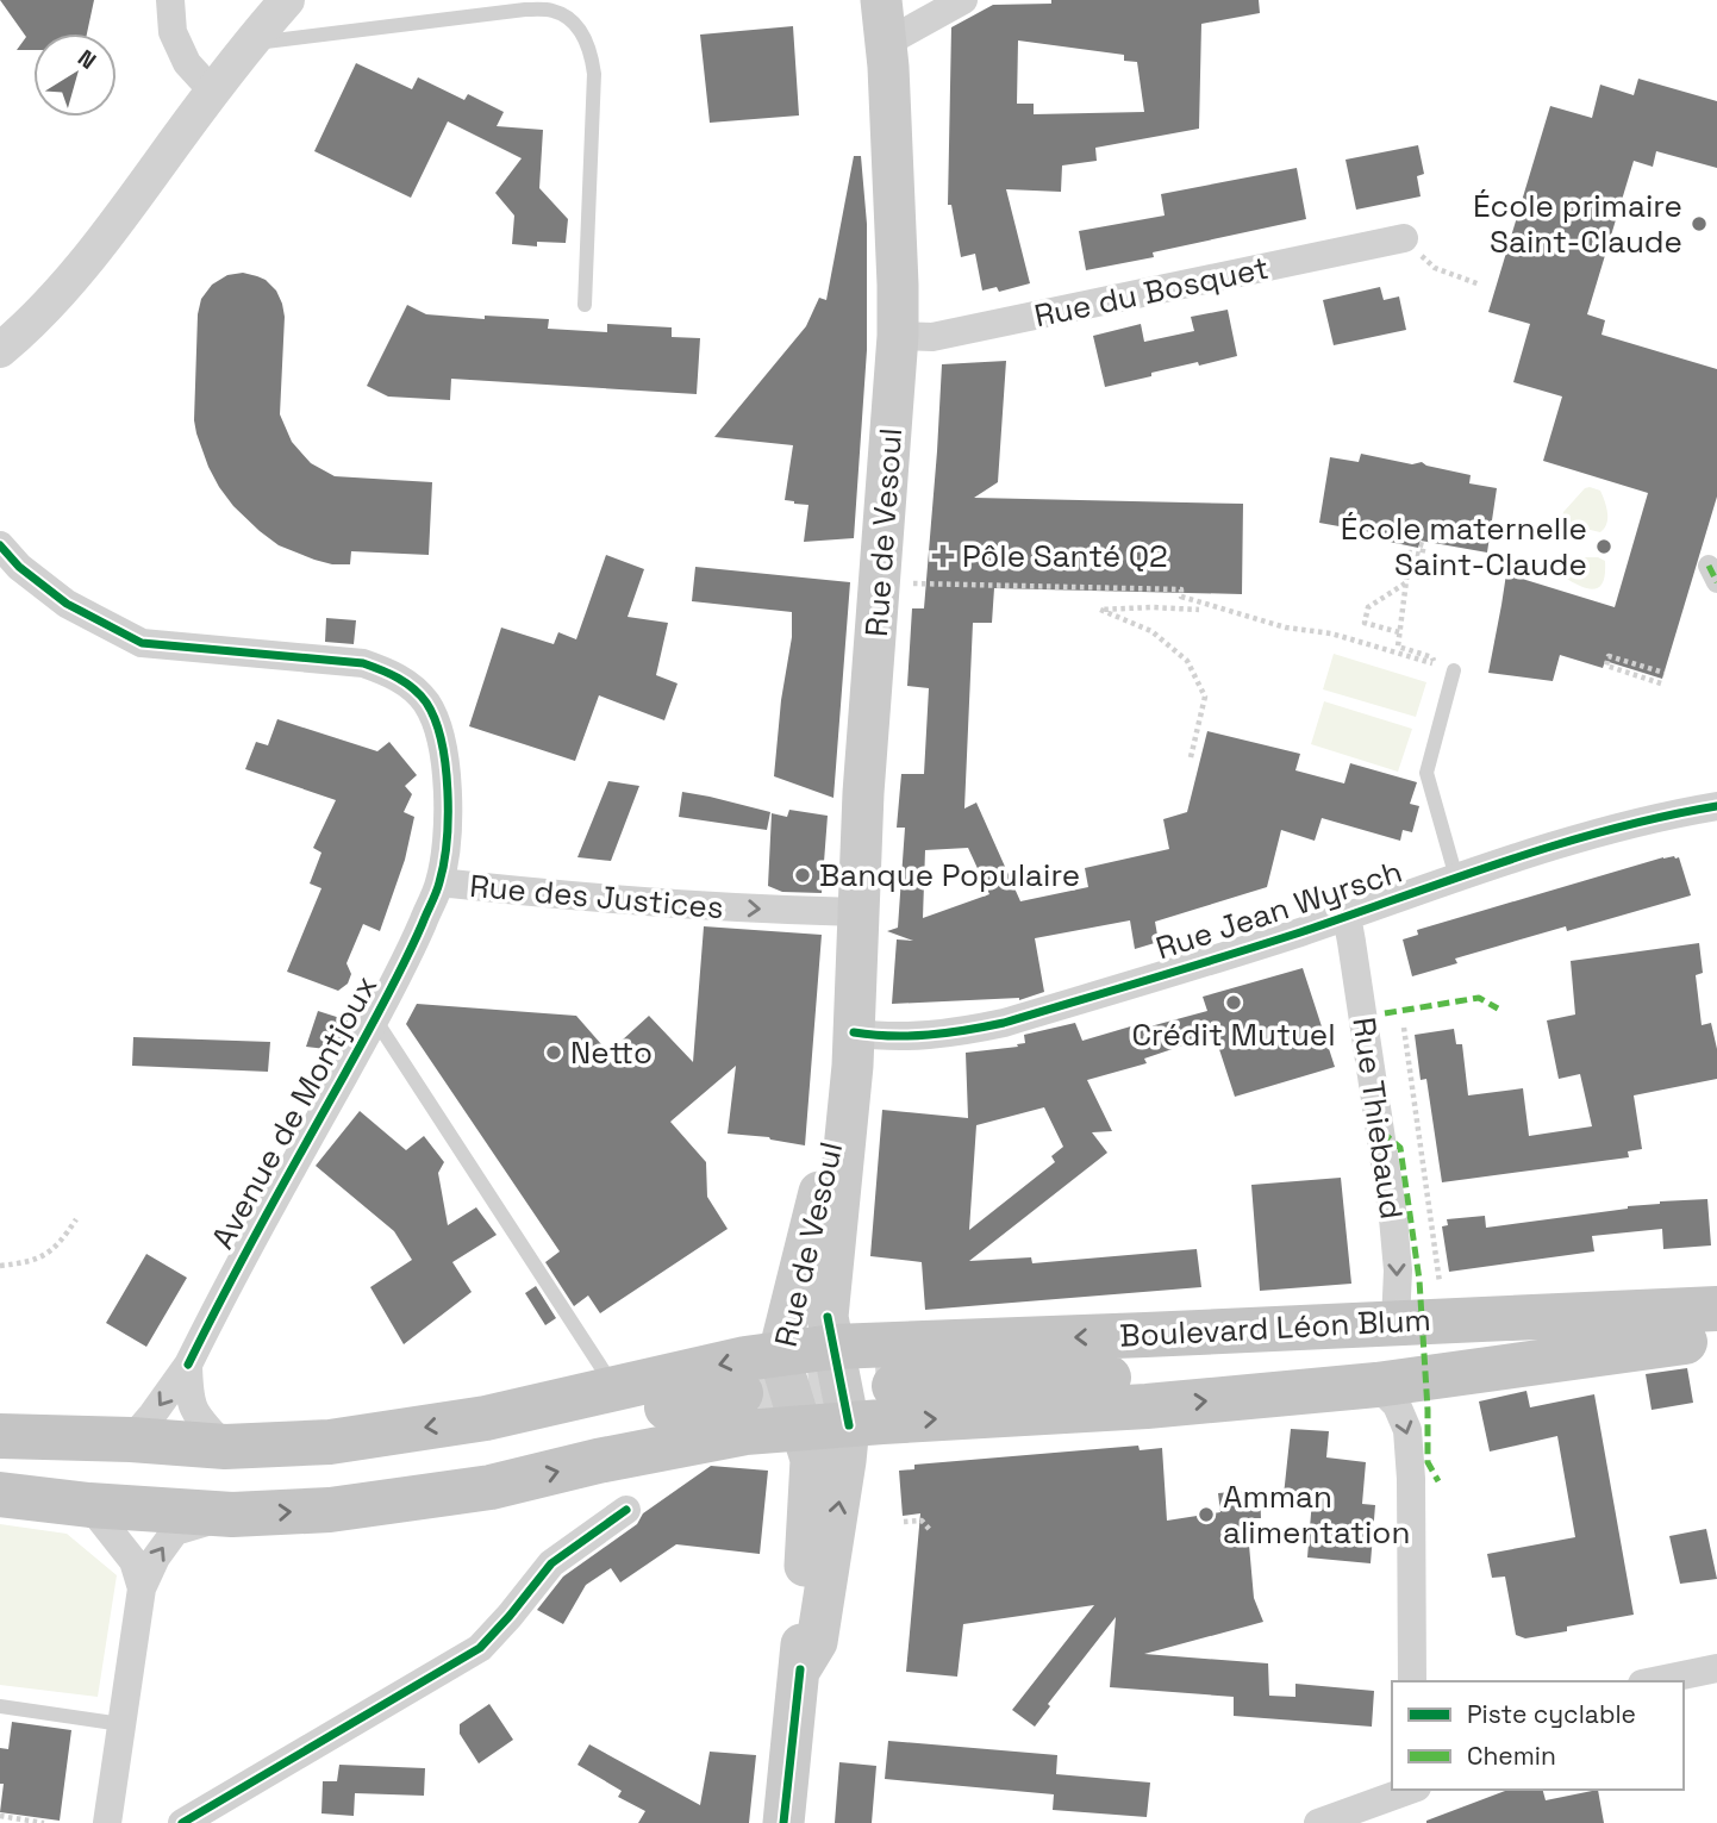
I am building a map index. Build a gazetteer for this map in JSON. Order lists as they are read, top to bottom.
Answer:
{
  "streets": {
    "main road": ["Rue de Vesoul", "Boulevard Léon Blum"],
    "street": [
      "Rue du Bosquet",
      "Rue des Justices",
      "Rue Jean Wyrsch",
      "Avenue de Montjoux",
      "Rue Thiebaud"
    ]
  },
  "crossings": [
    ["Rue du Bosquet", "Rue de Vesoul"],
    ["Rue de Vesoul", "Rue des Justices"],
    ["Rue de Vesoul", "Rue Jean Wyrsch"],
    ["Rue de Vesoul", "Boulevard Léon Blum"],
    ["Rue des Justices", "Avenue de Montjoux"],
    ["Rue Jean Wyrsch", "Rue Thiebaud"],
    ["Avenue de Montjoux", "Boulevard Léon Blum"],
    ["Rue Thiebaud", "Boulevard Léon Blum"]
  ],
  "one_way": ["Rue des Justices", "Rue Thiebaud"],
  "places": {
    "other": [
      "École primaire Saint-Claude",
      "École maternelle Saint-Claude",
      "Banque Populaire",
      "Crédit Mutuel",
      "Netto",
      "Amman alimentation"
    ],
    "health": ["Pôle Santé Q2"]
  },
  "legend": ["Piste cyclable", "Chemin"],
  "north": "top right"
}
